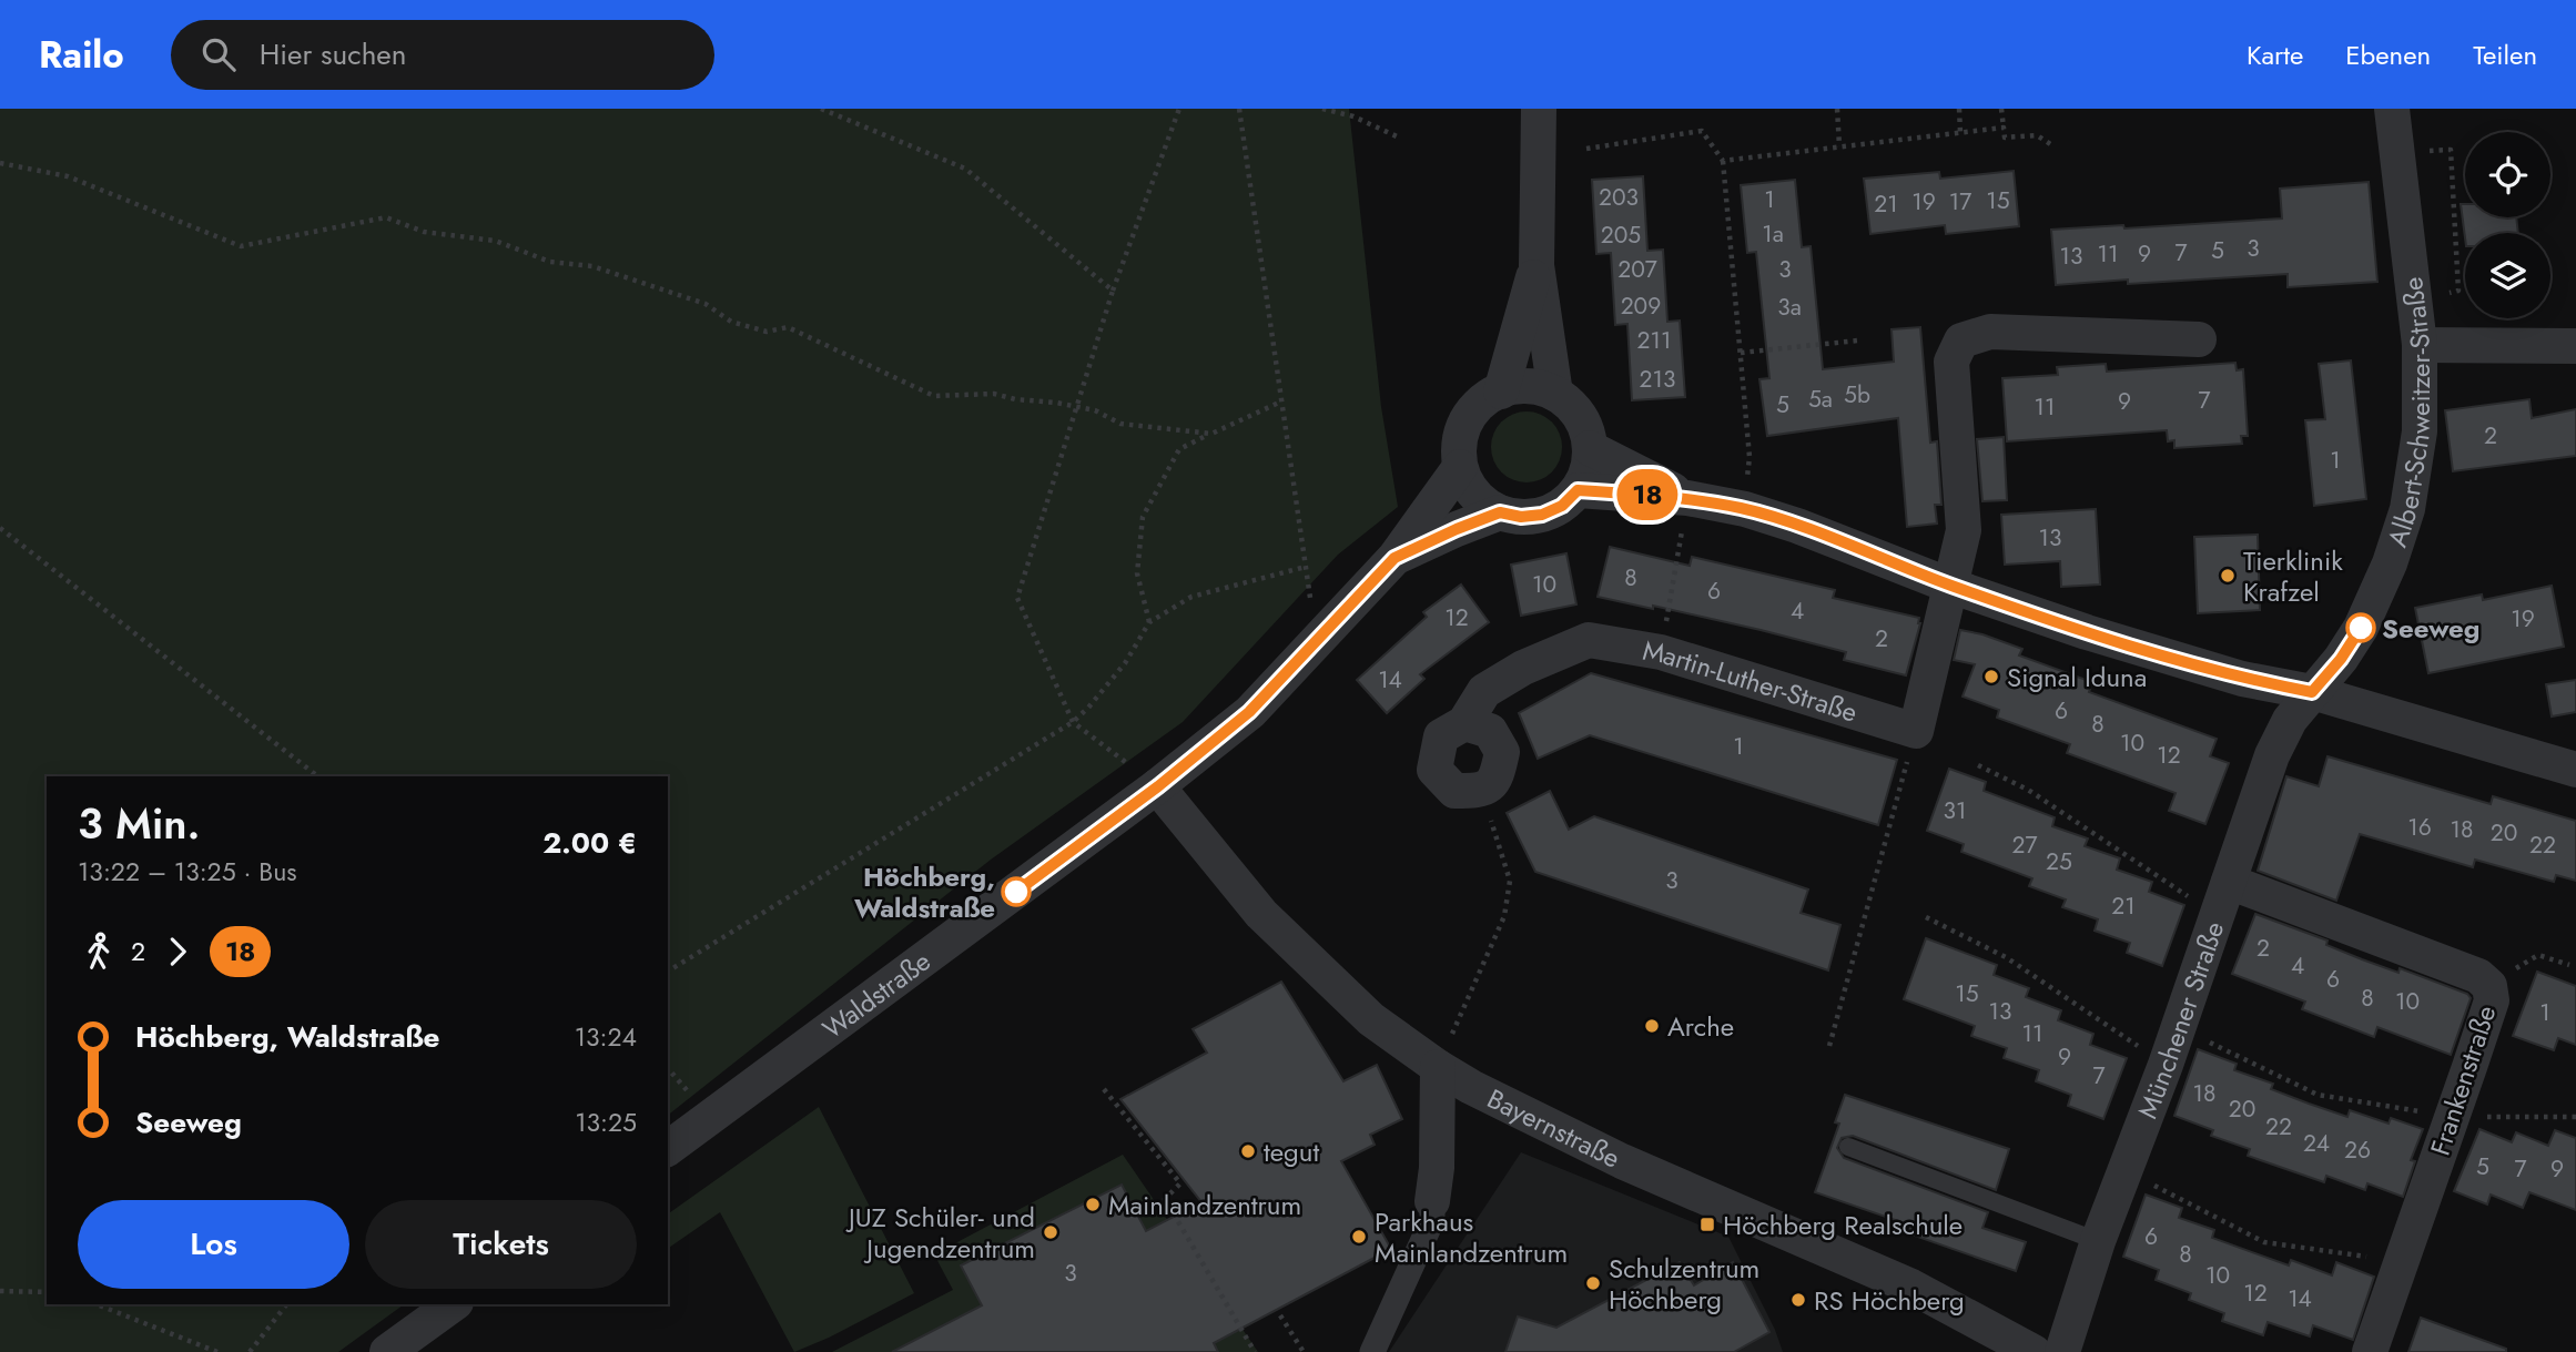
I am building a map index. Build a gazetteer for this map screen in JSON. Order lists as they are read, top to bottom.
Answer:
{
  "streets": {
    "street": [
      "Albert-Schweitzer-Straße",
      "Martin-Luther-Straße",
      "Waldstraße",
      "Münchener Straße",
      "Frankenstraße",
      "Bayernstraße"
    ]
  },
  "crossings": [
    ["Albert-Schweitzer-Straße", "Münchener Straße"],
    ["Waldstraße", "Bayernstraße"],
    ["Münchener Straße", "Frankenstraße"]
  ],
  "places": {
    "other": [
      "Tierklinik Krafzel",
      "Seeweg",
      "Signal Iduna",
      "Höchberg, Waldstraße",
      "Arche",
      "tegut",
      "Mainlandzentrum",
      "JUZ Schüler- und Jugendzentrum",
      "Parkhaus Mainlandzentrum",
      "Schulzentrum Höchberg",
      "RS Höchberg"
    ],
    "transit": ["Höchberg Realschule"]
  },
  "lines": ["bus line 18"],
  "house_numbers": [
    "203",
    "1",
    "15",
    "19",
    "17",
    "21",
    "1a",
    "205",
    "3",
    "5",
    "7",
    "11",
    "9",
    "13",
    "207",
    "3",
    "209",
    "3a",
    "211",
    "213",
    "5b",
    "5a",
    "7",
    "9",
    "5",
    "11",
    "2",
    "1",
    "13",
    "8",
    "10",
    "6",
    "4",
    "12",
    "19",
    "2",
    "14",
    "6",
    "8",
    "10",
    "1",
    "12",
    "31",
    "16",
    "18",
    "20",
    "27",
    "22",
    "25",
    "3",
    "21",
    "2",
    "4",
    "6",
    "15",
    "8",
    "10",
    "13",
    "1",
    "11",
    "9",
    "7",
    "18",
    "20",
    "22",
    "24",
    "26",
    "5",
    "7",
    "9",
    "6",
    "8",
    "3",
    "10",
    "12",
    "14"
  ],
  "page": {
    "header": "Railo",
    "search": "Hier suchen",
    "nav": ["Karte", "Ebenen", "Teilen"],
    "on_map": "18",
    "heading": ["3 Min.", "13:22 – 13:25 · Bus", "2.00 €"],
    "legs": ["2", "18"],
    "list": [
      {
        "name": "Höchberg, Waldstraße",
        "value": "13:24"
      },
      {
        "name": "Seeweg",
        "value": "13:25"
      }
    ],
    "buttons": ["Los", "Tickets"]
  }
}
